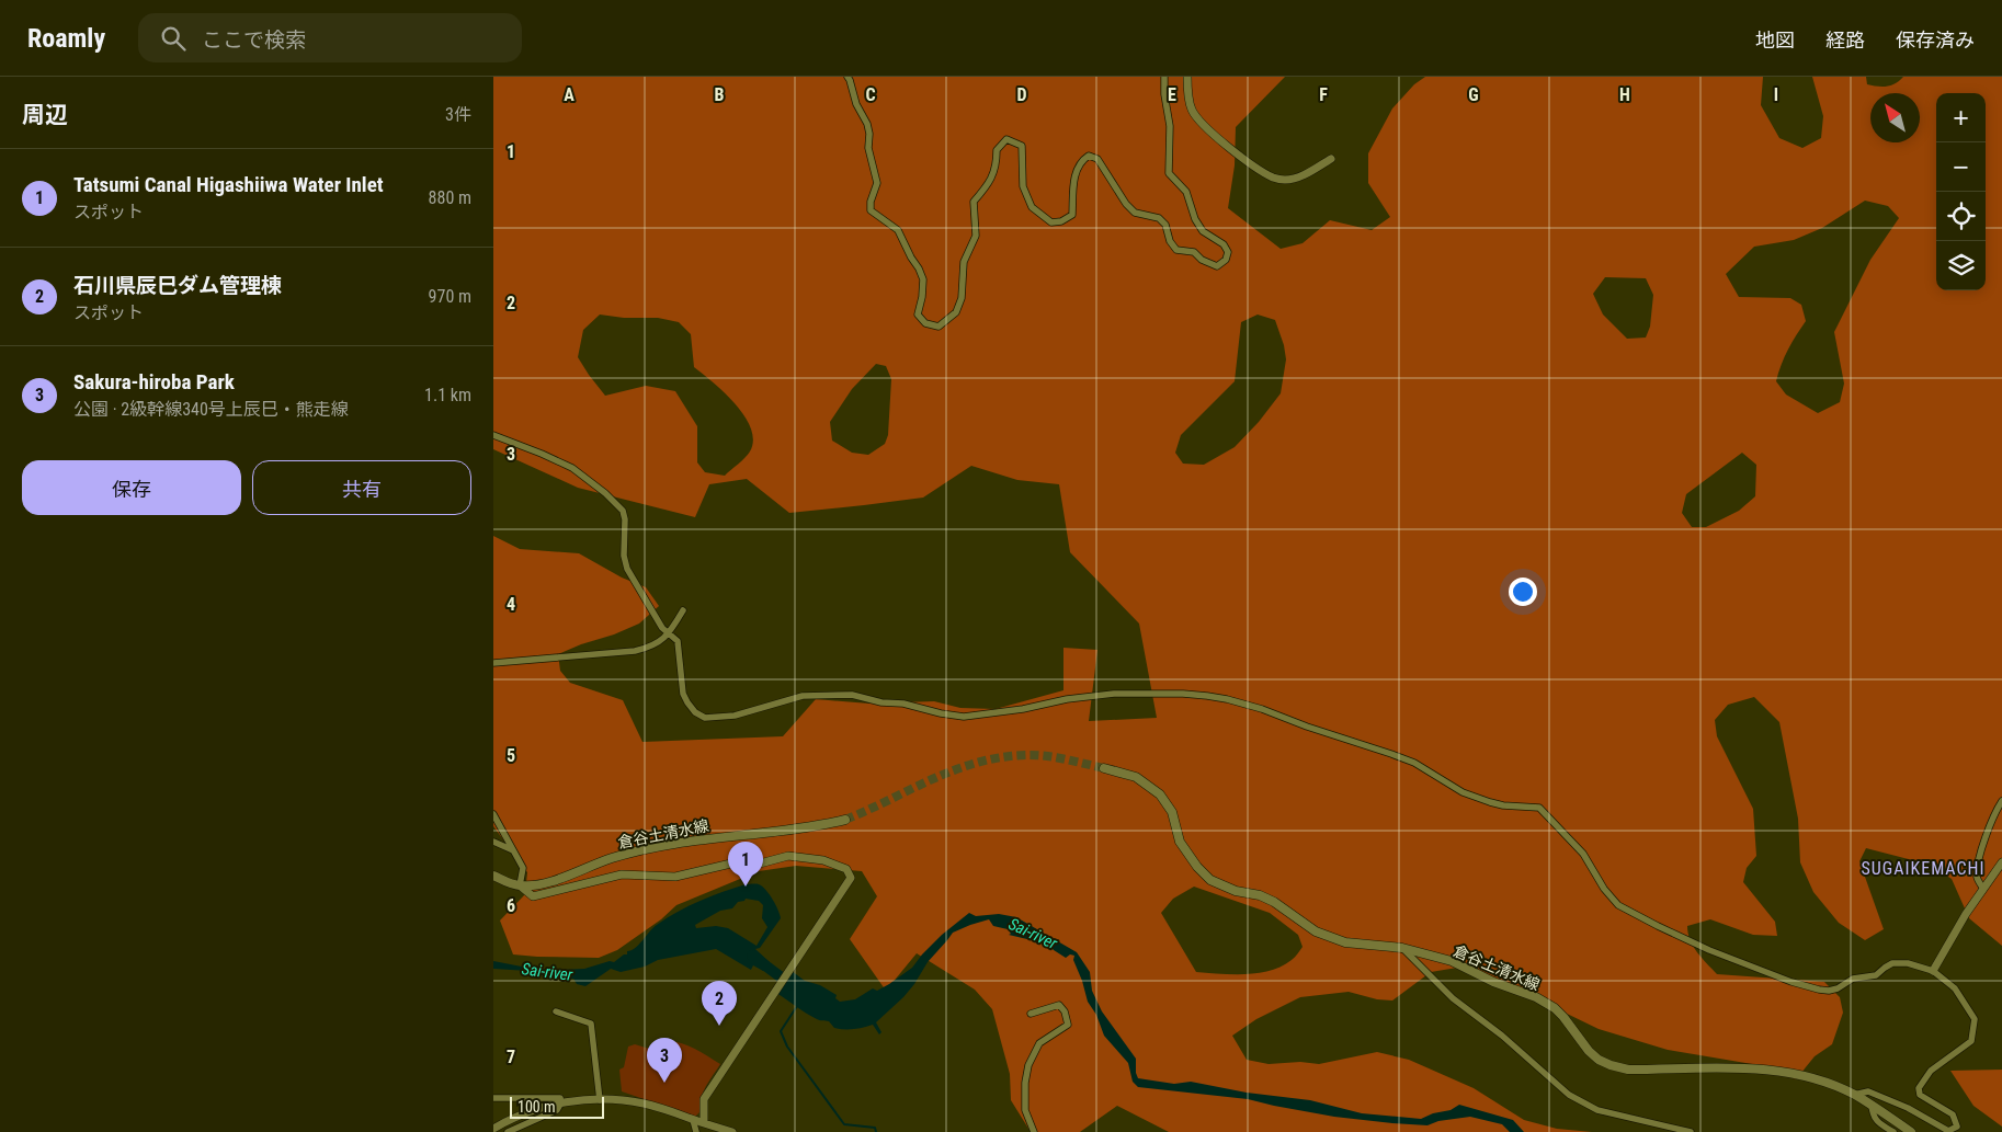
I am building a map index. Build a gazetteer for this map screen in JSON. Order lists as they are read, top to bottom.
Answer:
{
  "streets": {
    "main road": ["倉谷土清水線"]
  },
  "districts": ["SUGAIKEMACHI"],
  "water": ["Sai-river"],
  "scale_bar": "100 m",
  "north": "top left",
  "page": {
    "header": "Roamly",
    "search": "ここで検索",
    "nav": ["地図", "経路", "保存済み"],
    "heading": ["周辺", "3件"],
    "map_buttons": ["+", "−"],
    "list": [
      {
        "mark": "1",
        "name": "Tatsumi Canal Higashiiwa Water Inlet",
        "note": "スポット",
        "value": "880 m"
      },
      {
        "mark": "2",
        "name": "石川県辰巳ダム管理棟",
        "note": "スポット",
        "value": "970 m"
      },
      {
        "mark": "3",
        "name": "Sakura-hiroba Park",
        "note": "公園 · 2級幹線340号上辰巳・熊走線",
        "value": "1.1 km"
      }
    ],
    "buttons": ["保存", "共有"],
    "pins": ["1", "2", "3"],
    "scale": "100 m"
  },
  "grid": {
    "columns": [
      "A",
      "B",
      "C",
      "D",
      "E",
      "F",
      "G",
      "H",
      "I"
    ],
    "rows": [
      "1",
      "2",
      "3",
      "4",
      "5",
      "6",
      "7"
    ]
  }
}
